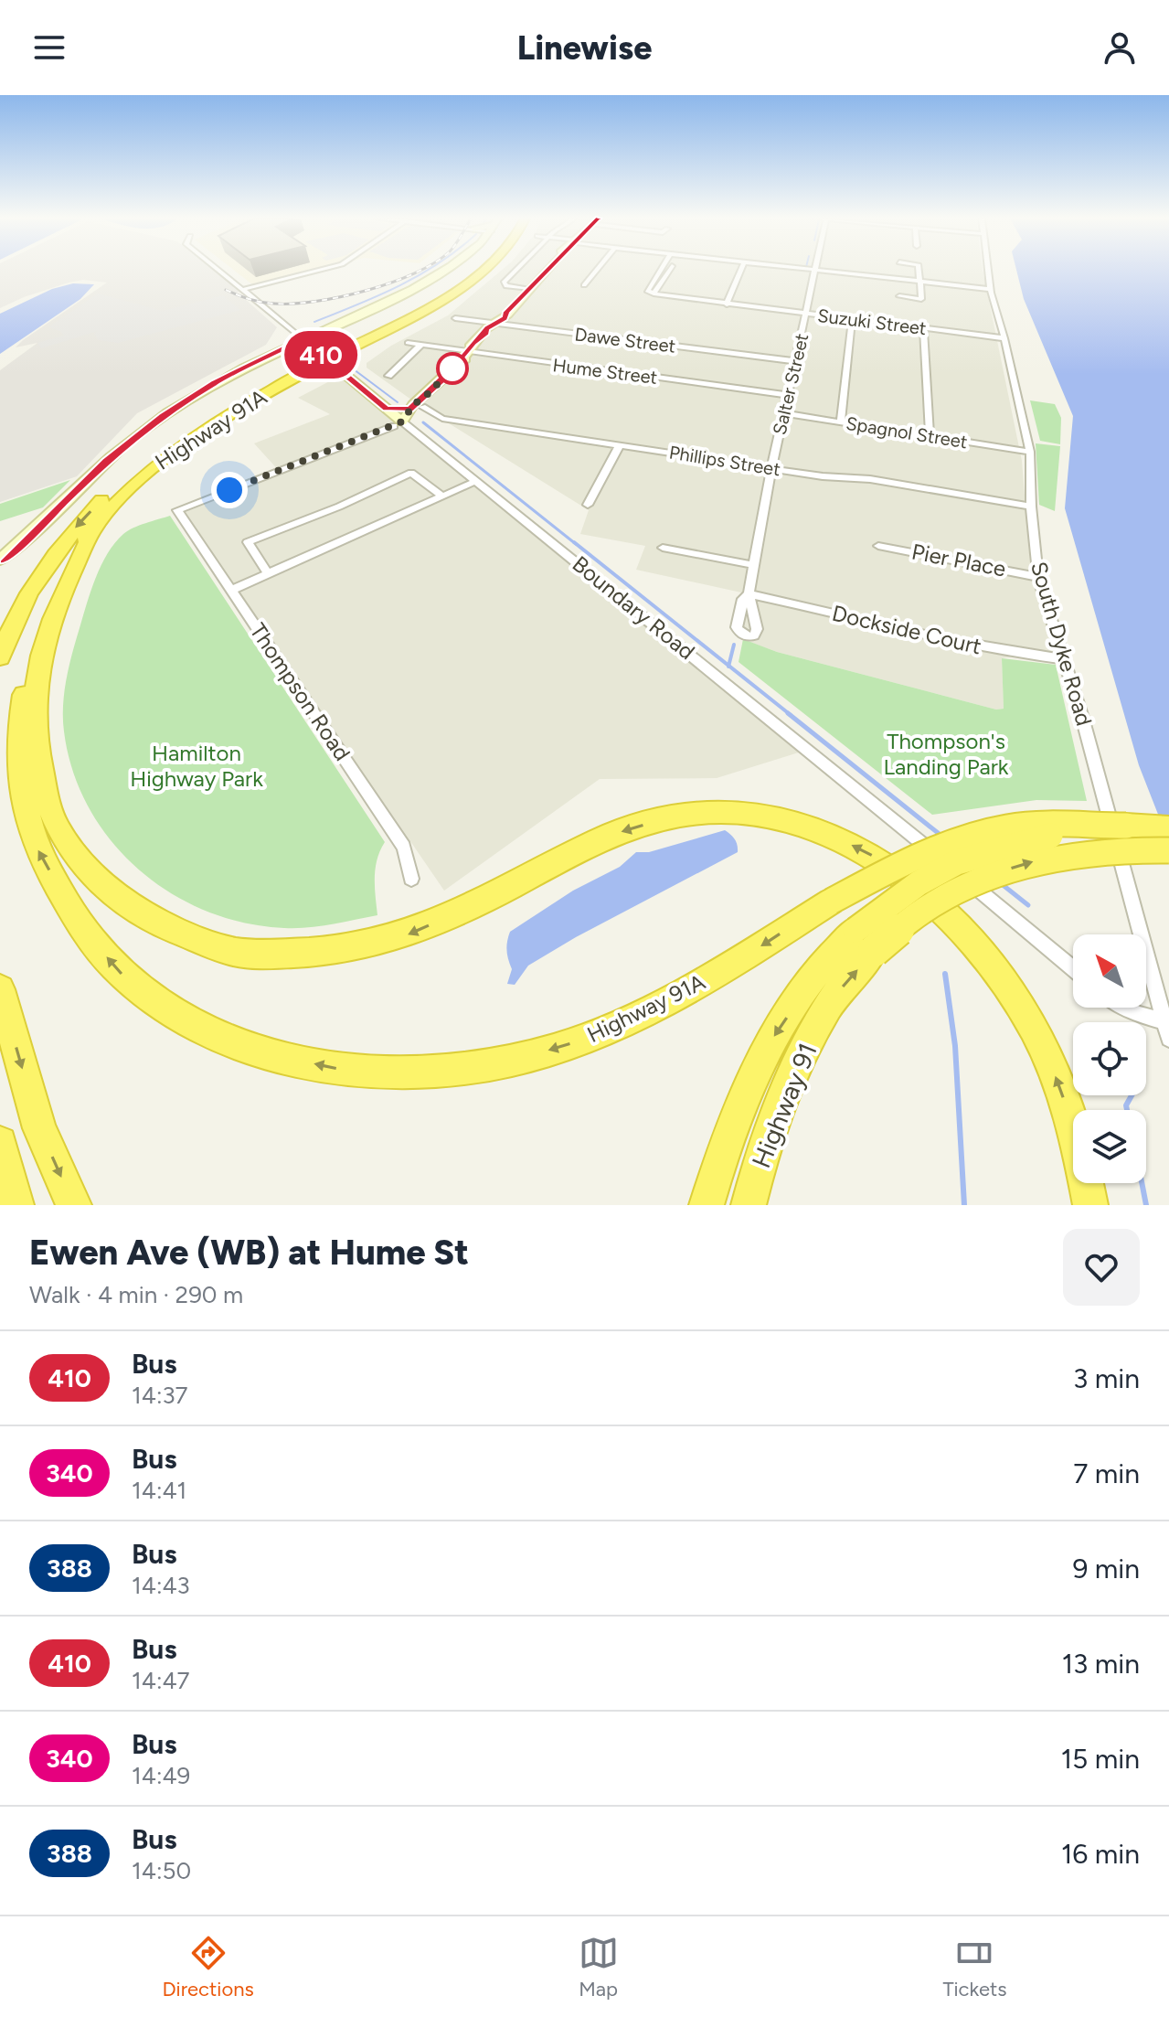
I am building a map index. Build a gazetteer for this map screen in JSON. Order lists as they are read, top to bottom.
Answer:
{
  "streets": {
    "highway": ["Highway 91A", "Highway 91"],
    "main road": ["Boundary Road"],
    "street": [
      "Suzuki Street",
      "Dawe Street",
      "Hume Street",
      "Salter Street",
      "Spagnol Street",
      "Phillips Street",
      "Pier Place",
      "Dockside Court",
      "South Dyke Road",
      "Thompson Road"
    ]
  },
  "crossings": [
    ["Suzuki Street", "Salter Street"],
    ["Suzuki Street", "South Dyke Road"],
    ["Dawe Street", "Salter Street"],
    ["Hume Street", "Salter Street"],
    ["Salter Street", "Spagnol Street"],
    ["Salter Street", "Phillips Street"],
    ["Salter Street", "Dockside Court"],
    ["Highway 91A", "Highway 91"],
    ["Spagnol Street", "South Dyke Road"],
    ["Phillips Street", "South Dyke Road"],
    ["Pier Place", "South Dyke Road"],
    ["Boundary Road", "Thompson Road"],
    ["Dockside Court", "South Dyke Road"]
  ],
  "parks": ["Thompson's Landing Park", "Hamilton Highway Park"],
  "lines": ["bus line 410"],
  "north": "top left",
  "page": {
    "header": "Linewise",
    "on_map": "410",
    "heading": ["Ewen Ave (WB) at Hume St", "Walk · 4 min · 290 m"],
    "list": [
      {
        "mark": "410",
        "name": "Bus",
        "note": "14:37",
        "value": "3 min"
      },
      {
        "mark": "340",
        "name": "Bus",
        "note": "14:41",
        "value": "7 min"
      },
      {
        "mark": "388",
        "name": "Bus",
        "note": "14:43",
        "value": "9 min"
      },
      {
        "mark": "410",
        "name": "Bus",
        "note": "14:47",
        "value": "13 min"
      },
      {
        "mark": "340",
        "name": "Bus",
        "note": "14:49",
        "value": "15 min"
      },
      {
        "mark": "388",
        "name": "Bus",
        "note": "14:50",
        "value": "16 min"
      }
    ],
    "tabs": ["Directions", "Map", "Tickets"]
  }
}
